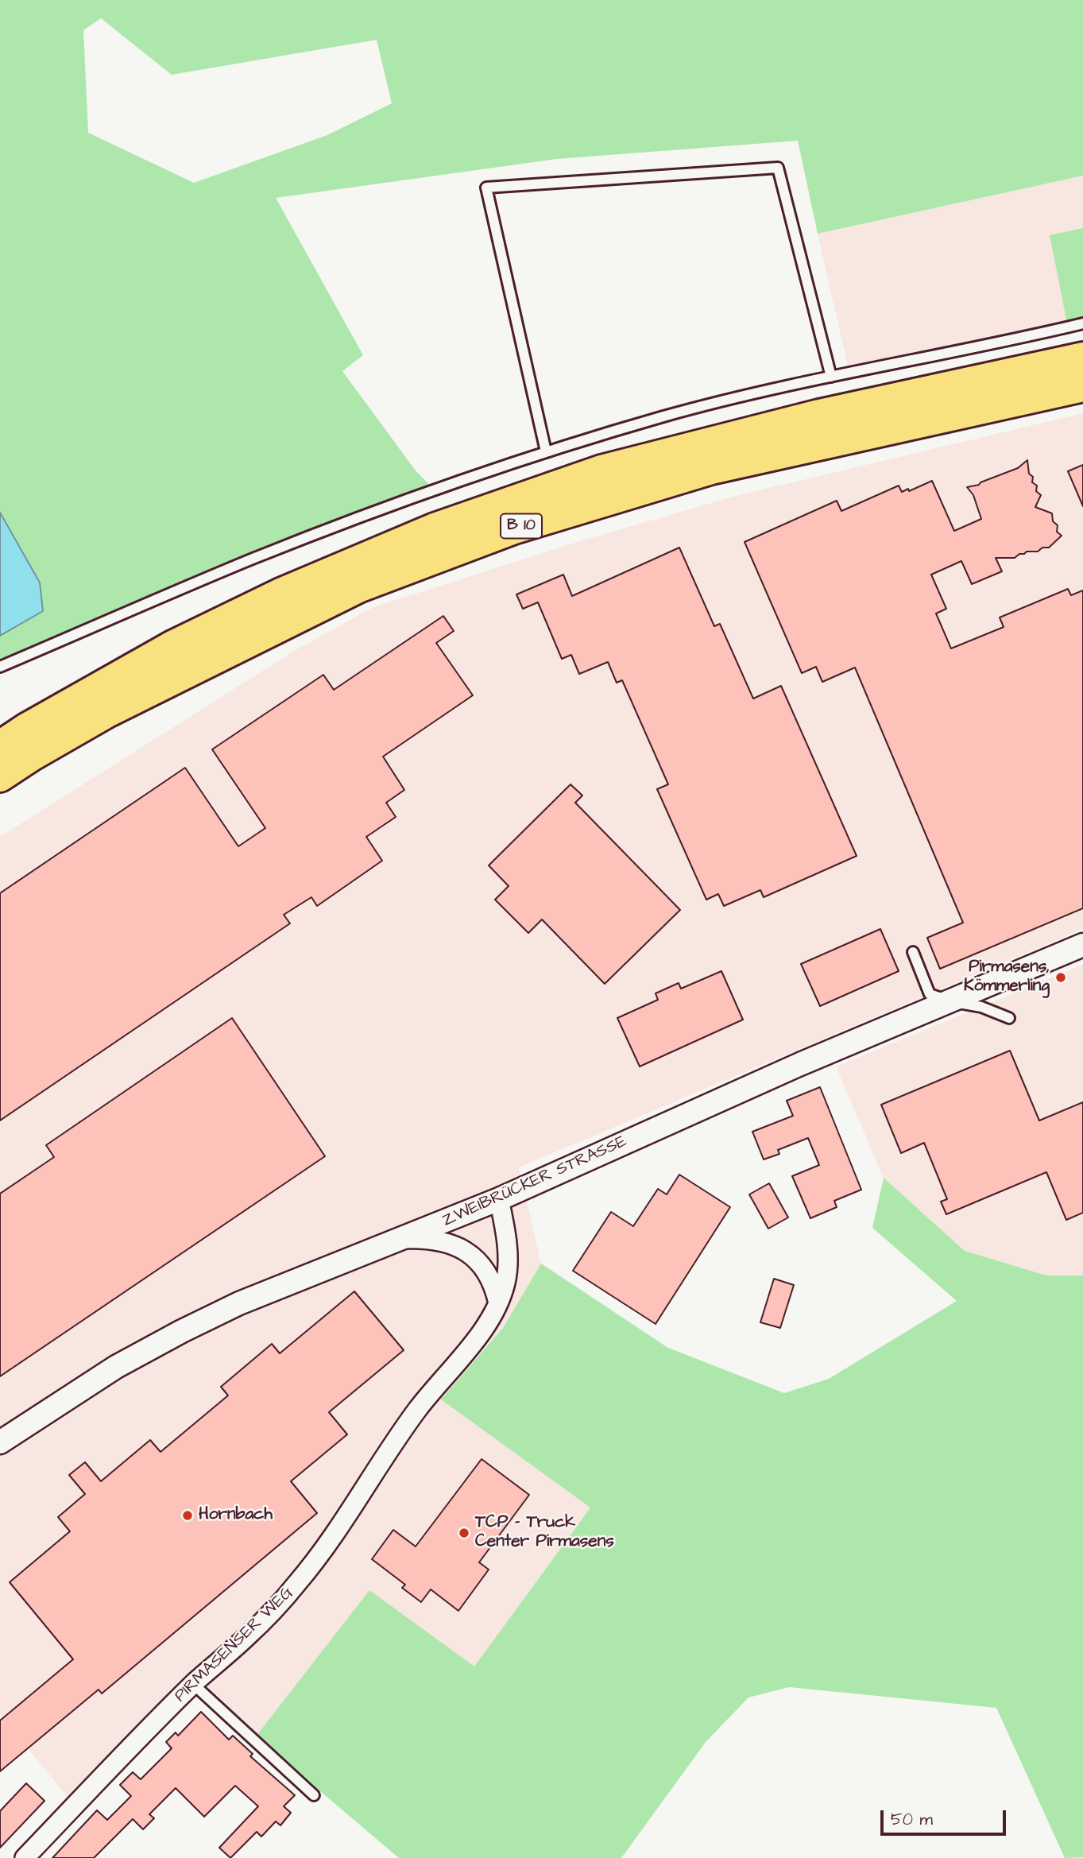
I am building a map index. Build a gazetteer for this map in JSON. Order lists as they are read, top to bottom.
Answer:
{
  "streets": {
    "highway": ["B 10"],
    "street": ["ZWEIBRÜCKER STRASSE", "PIRMASENSER WEG"]
  },
  "crossings": [
    ["ZWEIBRÜCKER STRASSE", "PIRMASENSER WEG"]
  ],
  "places": ["Pirmasens, Kömmerling", "Hornbach", "TCP - Truck Center Pirmasens"],
  "scale_bar": "50 m"
}
